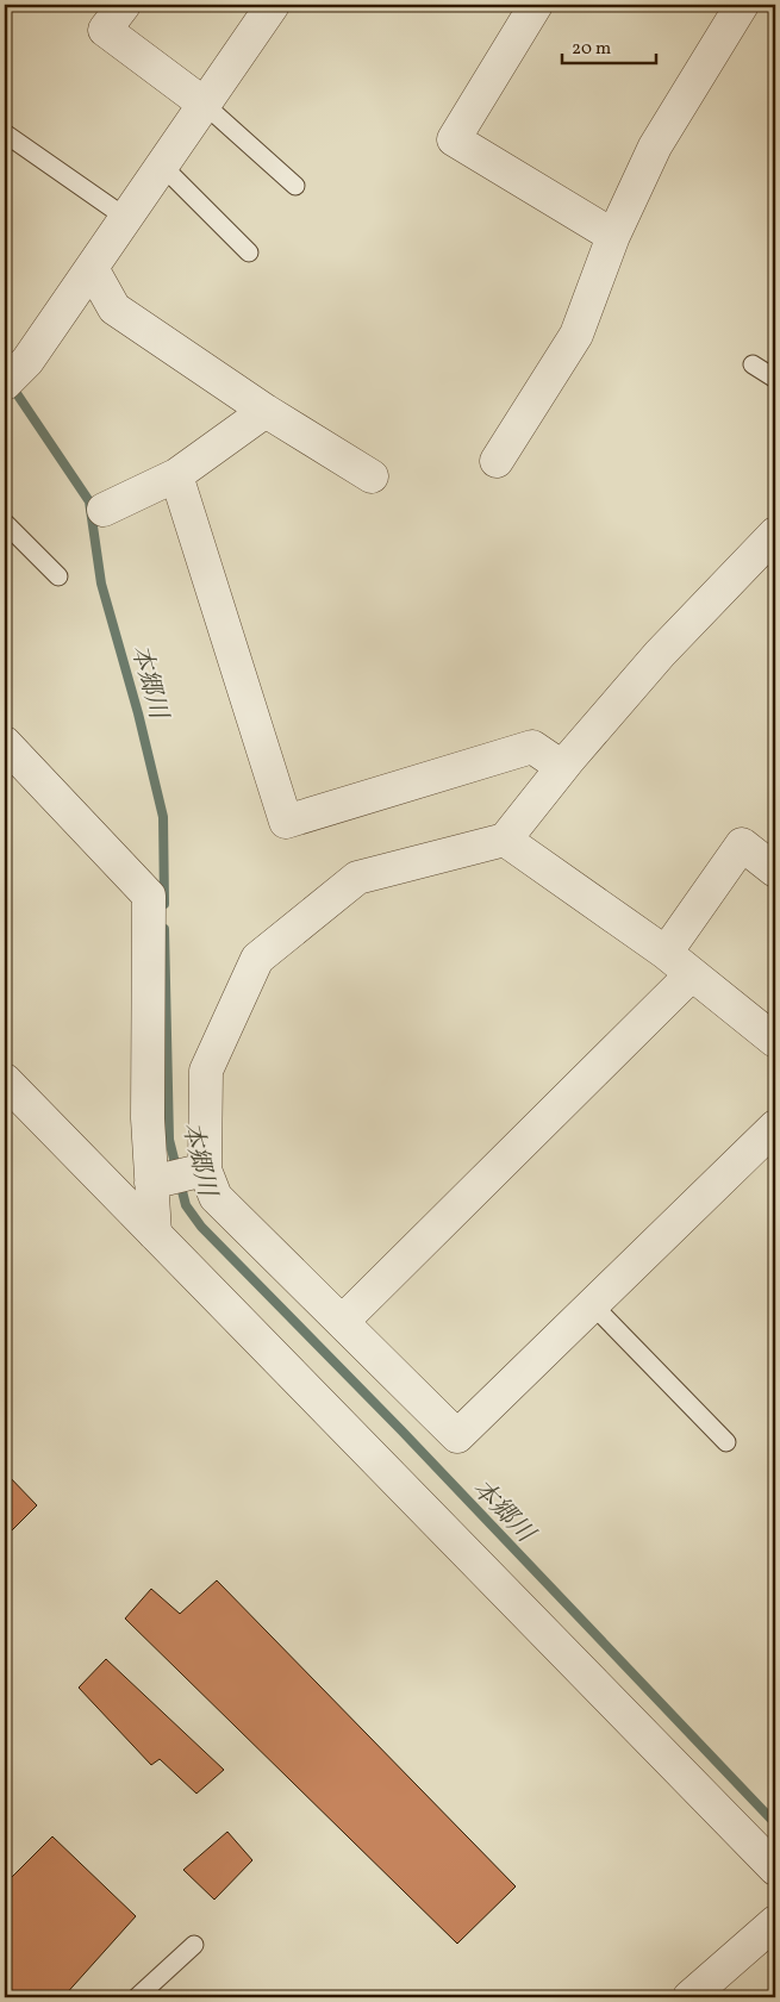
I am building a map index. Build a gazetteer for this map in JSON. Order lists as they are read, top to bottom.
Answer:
{
  "water": ["本郷川"],
  "scale_bar": "20 m"
}
